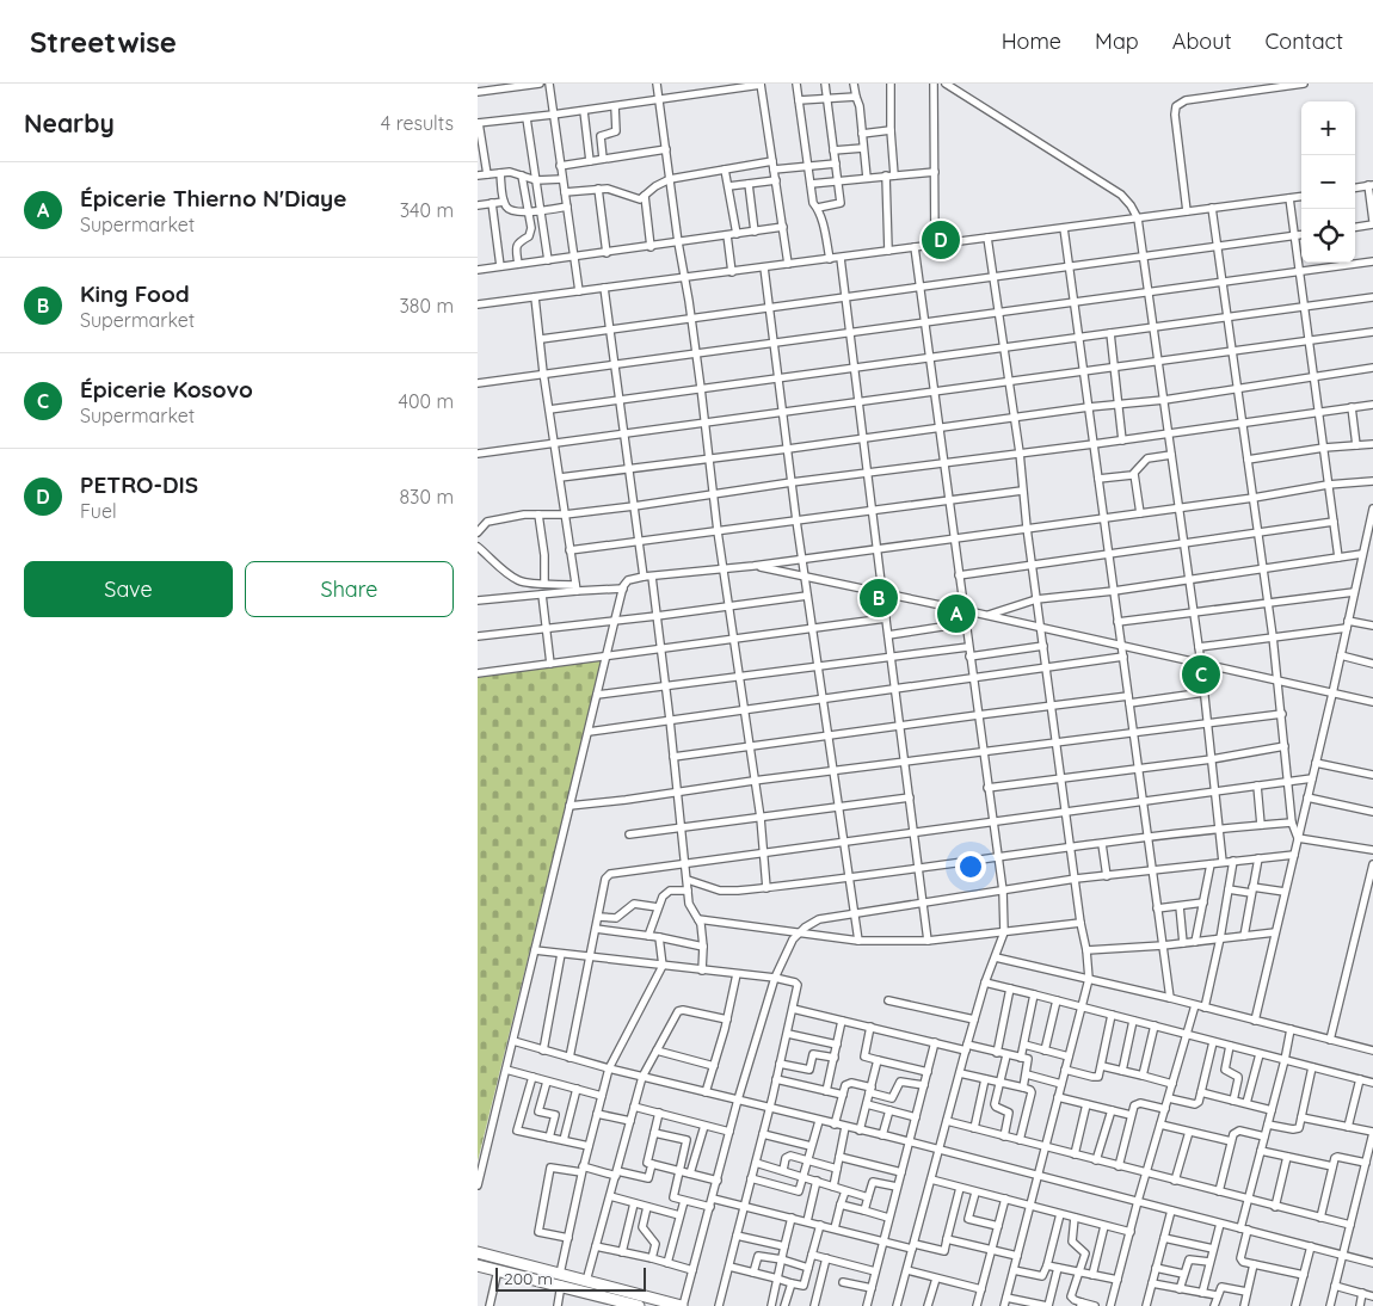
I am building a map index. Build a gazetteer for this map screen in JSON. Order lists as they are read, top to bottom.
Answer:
{
  "scale_bar": "200 m",
  "page": {
    "header": "Streetwise",
    "nav": [
      "Home",
      "Map",
      "About",
      "Contact"
    ],
    "heading": ["Nearby", "4 results"],
    "map_buttons": ["+", "−"],
    "list": [
      {
        "mark": "A",
        "name": "Épicerie Thierno N'Diaye",
        "note": "Supermarket",
        "value": "340 m"
      },
      {
        "mark": "B",
        "name": "King Food",
        "note": "Supermarket",
        "value": "380 m"
      },
      {
        "mark": "C",
        "name": "Épicerie Kosovo",
        "note": "Supermarket",
        "value": "400 m"
      },
      {
        "mark": "D",
        "name": "PETRO-DIS",
        "note": "Fuel",
        "value": "830 m"
      }
    ],
    "pins": [
      "D",
      "B",
      "A",
      "C"
    ],
    "buttons": ["Save", "Share"],
    "scale": "200 m"
  }
}
